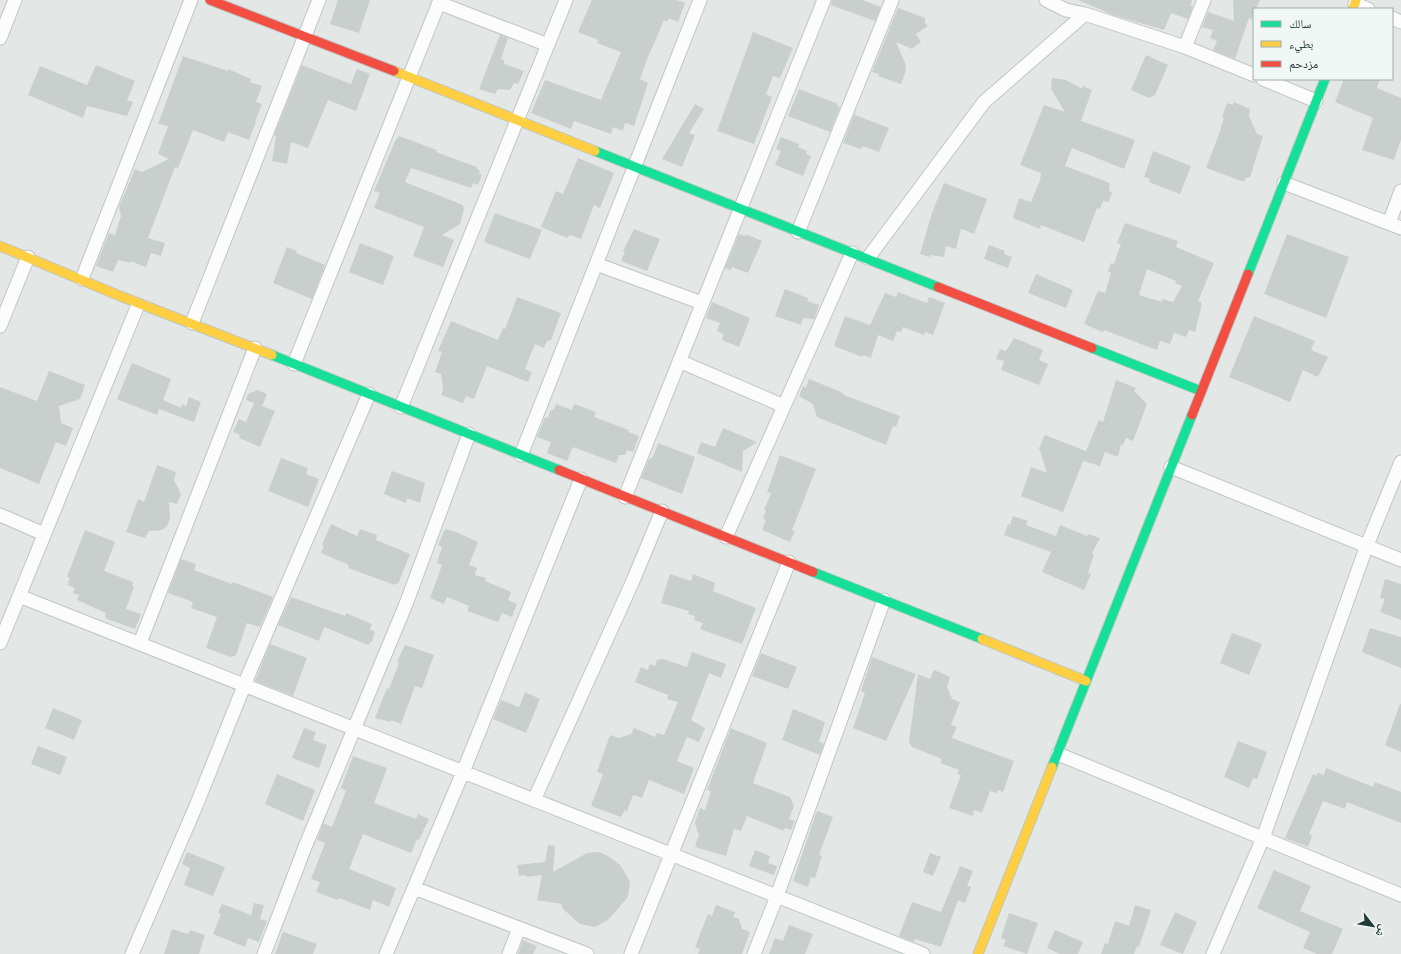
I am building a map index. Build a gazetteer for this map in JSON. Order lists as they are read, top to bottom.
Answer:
{
  "legend": ["سالك", "بطيء", "مزدحم"],
  "north": "bottom right"
}
